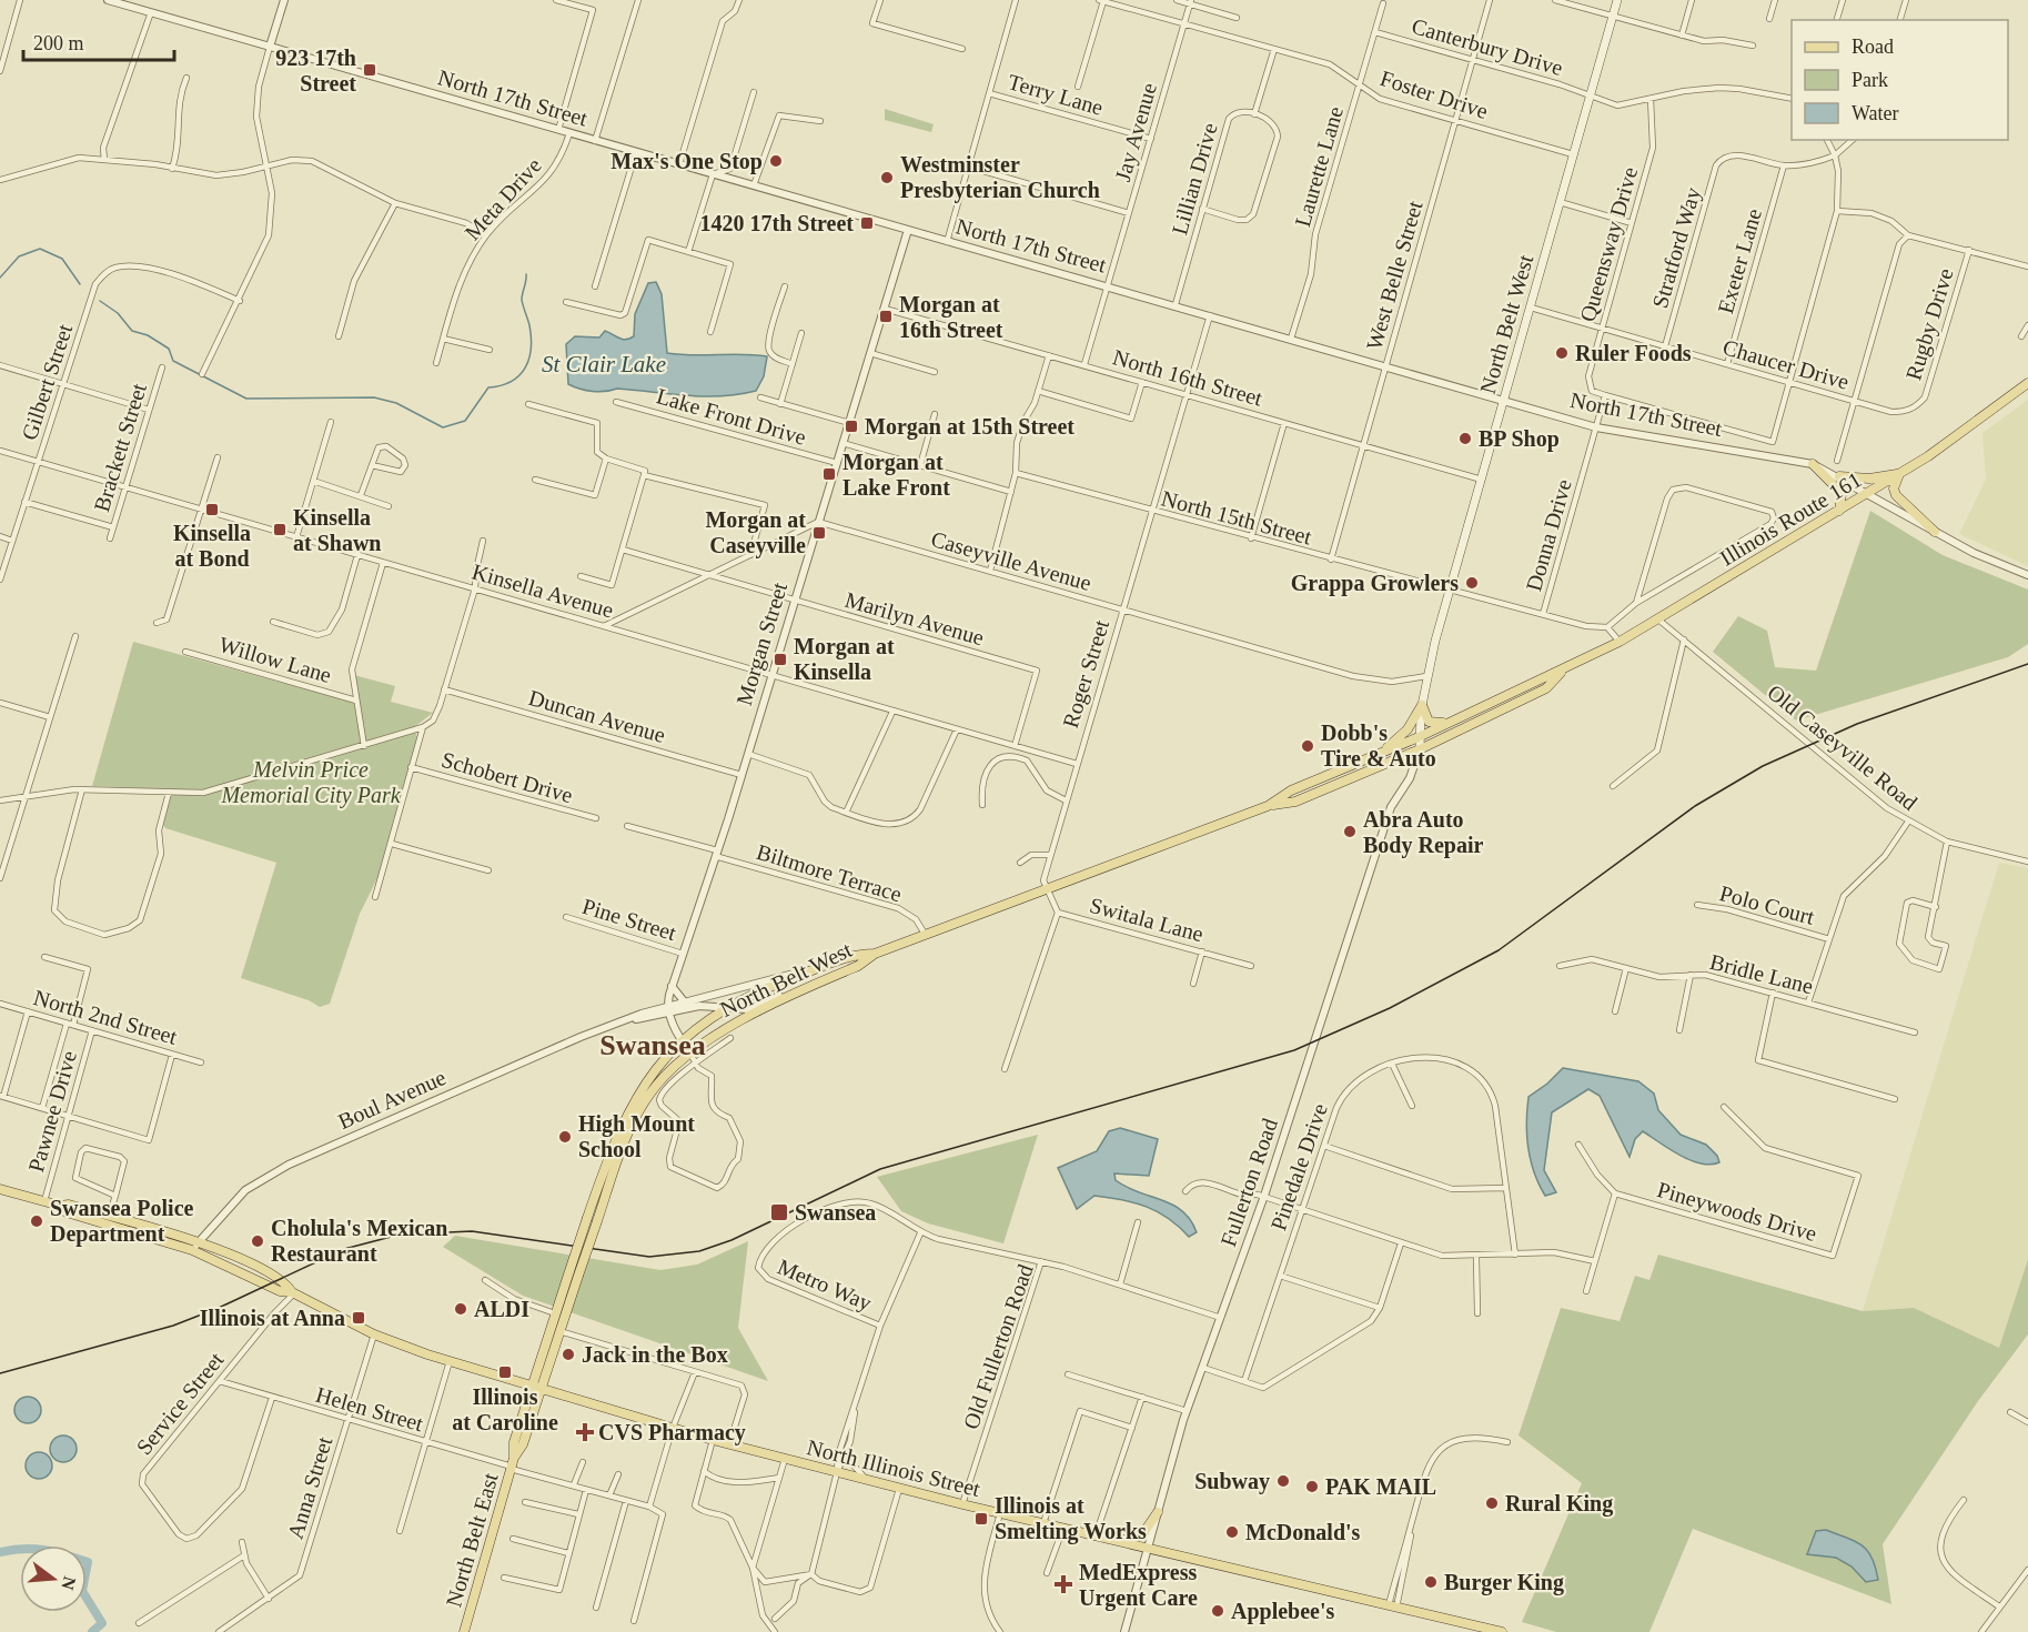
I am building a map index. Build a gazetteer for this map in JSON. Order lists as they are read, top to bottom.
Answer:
{
  "streets": {
    "main road": [
      "North Belt West",
      "Illinois Route 161",
      "North Illinois Street",
      "North Belt East"
    ],
    "street": [
      "Canterbury Drive",
      "Terry Lane",
      "Foster Drive",
      "North 17th Street",
      "Jay Avenue",
      "Laurette Lane",
      "Lillian Drive",
      "Meta Drive",
      "Queensway Drive",
      "Stratford Way",
      "Exeter Lane",
      "West Belle Street",
      "Rugby Drive",
      "Chaucer Drive",
      "North 16th Street",
      "Gilbert Street",
      "Lake Front Drive",
      "Brackett Street",
      "North 15th Street",
      "Donna Drive",
      "Caseyville Avenue",
      "Kinsella Avenue",
      "Marilyn Avenue",
      "Morgan Street",
      "Willow Lane",
      "Roger Street",
      "Duncan Avenue",
      "Old Caseyville Road",
      "Schobert Drive",
      "Biltmore Terrace",
      "Polo Court",
      "Pine Street",
      "Switala Lane",
      "Bridle Lane",
      "North 2nd Street",
      "Boul Avenue",
      "Pawnee Drive",
      "Pinedale Drive",
      "Fullerton Road",
      "Pineywoods Drive",
      "Metro Way",
      "Old Fullerton Road",
      "Service Street",
      "Helen Street",
      "Anna Street"
    ]
  },
  "crossings": [
    ["Canterbury Drive", "Laurette Lane"],
    ["Canterbury Drive", "Queensway Drive"],
    ["Canterbury Drive", "West Belle Street"],
    ["Canterbury Drive", "North Belt West"],
    ["Terry Lane", "Jay Avenue"],
    ["Foster Drive", "Jay Avenue"],
    ["Foster Drive", "Laurette Lane"],
    ["Foster Drive", "West Belle Street"],
    ["Foster Drive", "North Belt West"],
    ["North 17th Street", "Jay Avenue"],
    ["North 17th Street", "Laurette Lane"],
    ["North 17th Street", "Lillian Drive"],
    ["North 17th Street", "Meta Drive"],
    ["North 17th Street", "West Belle Street"],
    ["North 17th Street", "North Belt West"],
    ["North 17th Street", "Illinois Route 161"],
    ["North 17th Street", "Donna Drive"],
    ["North 17th Street", "Morgan Street"],
    ["North 17th Street", "Roger Street"],
    ["Jay Avenue", "North 16th Street"],
    ["Queensway Drive", "Chaucer Drive"],
    ["Stratford Way", "Exeter Lane"],
    ["Stratford Way", "Chaucer Drive"],
    ["Exeter Lane", "Chaucer Drive"],
    ["West Belle Street", "North 16th Street"],
    ["West Belle Street", "North 15th Street"],
    ["North Belt West", "Chaucer Drive"],
    ["North Belt West", "North 16th Street"],
    ["North Belt West", "North 15th Street"],
    ["North Belt West", "Illinois Route 161"],
    ["North Belt West", "Caseyville Avenue"],
    ["North Belt West", "Roger Street"],
    ["North Belt West", "Biltmore Terrace"],
    ["North Belt West", "Switala Lane"],
    ["North Belt West", "Boul Avenue"],
    ["North Belt West", "Fullerton Road"],
    ["North Belt West", "North Illinois Street"],
    ["North Belt West", "North Belt East"],
    ["Rugby Drive", "Chaucer Drive"],
    ["North 16th Street", "Morgan Street"],
    ["North 16th Street", "Roger Street"],
    ["Gilbert Street", "Kinsella Avenue"],
    ["Lake Front Drive", "Morgan Street"],
    ["Brackett Street", "Kinsella Avenue"],
    ["North 15th Street", "Roger Street"],
    ["Illinois Route 161", "Old Caseyville Road"],
    ["Illinois Route 161", "Fullerton Road"],
    ["Caseyville Avenue", "Morgan Street"],
    ["Caseyville Avenue", "Roger Street"],
    ["Kinsella Avenue", "Marilyn Avenue"],
    ["Kinsella Avenue", "Morgan Street"],
    ["Kinsella Avenue", "Roger Street"],
    ["Marilyn Avenue", "Morgan Street"],
    ["Morgan Street", "Duncan Avenue"],
    ["Morgan Street", "Biltmore Terrace"],
    ["Morgan Street", "Pine Street"],
    ["Morgan Street", "Boul Avenue"],
    ["Roger Street", "Switala Lane"],
    ["North 2nd Street", "Pawnee Drive"],
    ["Boul Avenue", "North Illinois Street"],
    ["Pawnee Drive", "North Illinois Street"],
    ["Fullerton Road", "Old Fullerton Road"],
    ["Fullerton Road", "North Illinois Street"],
    ["Metro Way", "Old Fullerton Road"],
    ["Metro Way", "North Illinois Street"],
    ["Old Fullerton Road", "North Illinois Street"],
    ["Service Street", "Helen Street"],
    ["Service Street", "North Illinois Street"],
    ["Helen Street", "Anna Street"],
    ["Helen Street", "North Belt East"],
    ["North Illinois Street", "Anna Street"],
    ["North Illinois Street", "North Belt East"]
  ],
  "districts": ["Swansea"],
  "water": ["St Clair Lake"],
  "parks": ["Melvin Price Memorial City Park"],
  "places": {
    "transit": [
      "923 17th Street",
      "1420 17th Street",
      "Morgan at 16th Street",
      "Morgan at 15th Street",
      "Morgan at Lake Front",
      "Kinsella at Bond",
      "Kinsella at Shawn",
      "Morgan at Caseyville",
      "Morgan at Kinsella",
      "Swansea",
      "Illinois at Anna",
      "Illinois at Caroline",
      "Illinois at Smelting Works"
    ],
    "other": [
      "Max's One Stop",
      "Westminster Presbyterian Church",
      "Ruler Foods",
      "BP Shop",
      "Grappa Growlers",
      "Dobb's Tire & Auto",
      "Abra Auto Body Repair",
      "High Mount School",
      "Swansea Police Department",
      "Cholula's Mexican Restaurant",
      "ALDI",
      "Jack in the Box",
      "Subway",
      "PAK MAIL",
      "Rural King",
      "McDonald's",
      "Burger King",
      "Applebee's"
    ],
    "health": ["CVS Pharmacy", "MedExpress Urgent Care"]
  },
  "legend": ["Road", "Park", "Water"],
  "scale_bar": "200 m",
  "north": "right"
}
